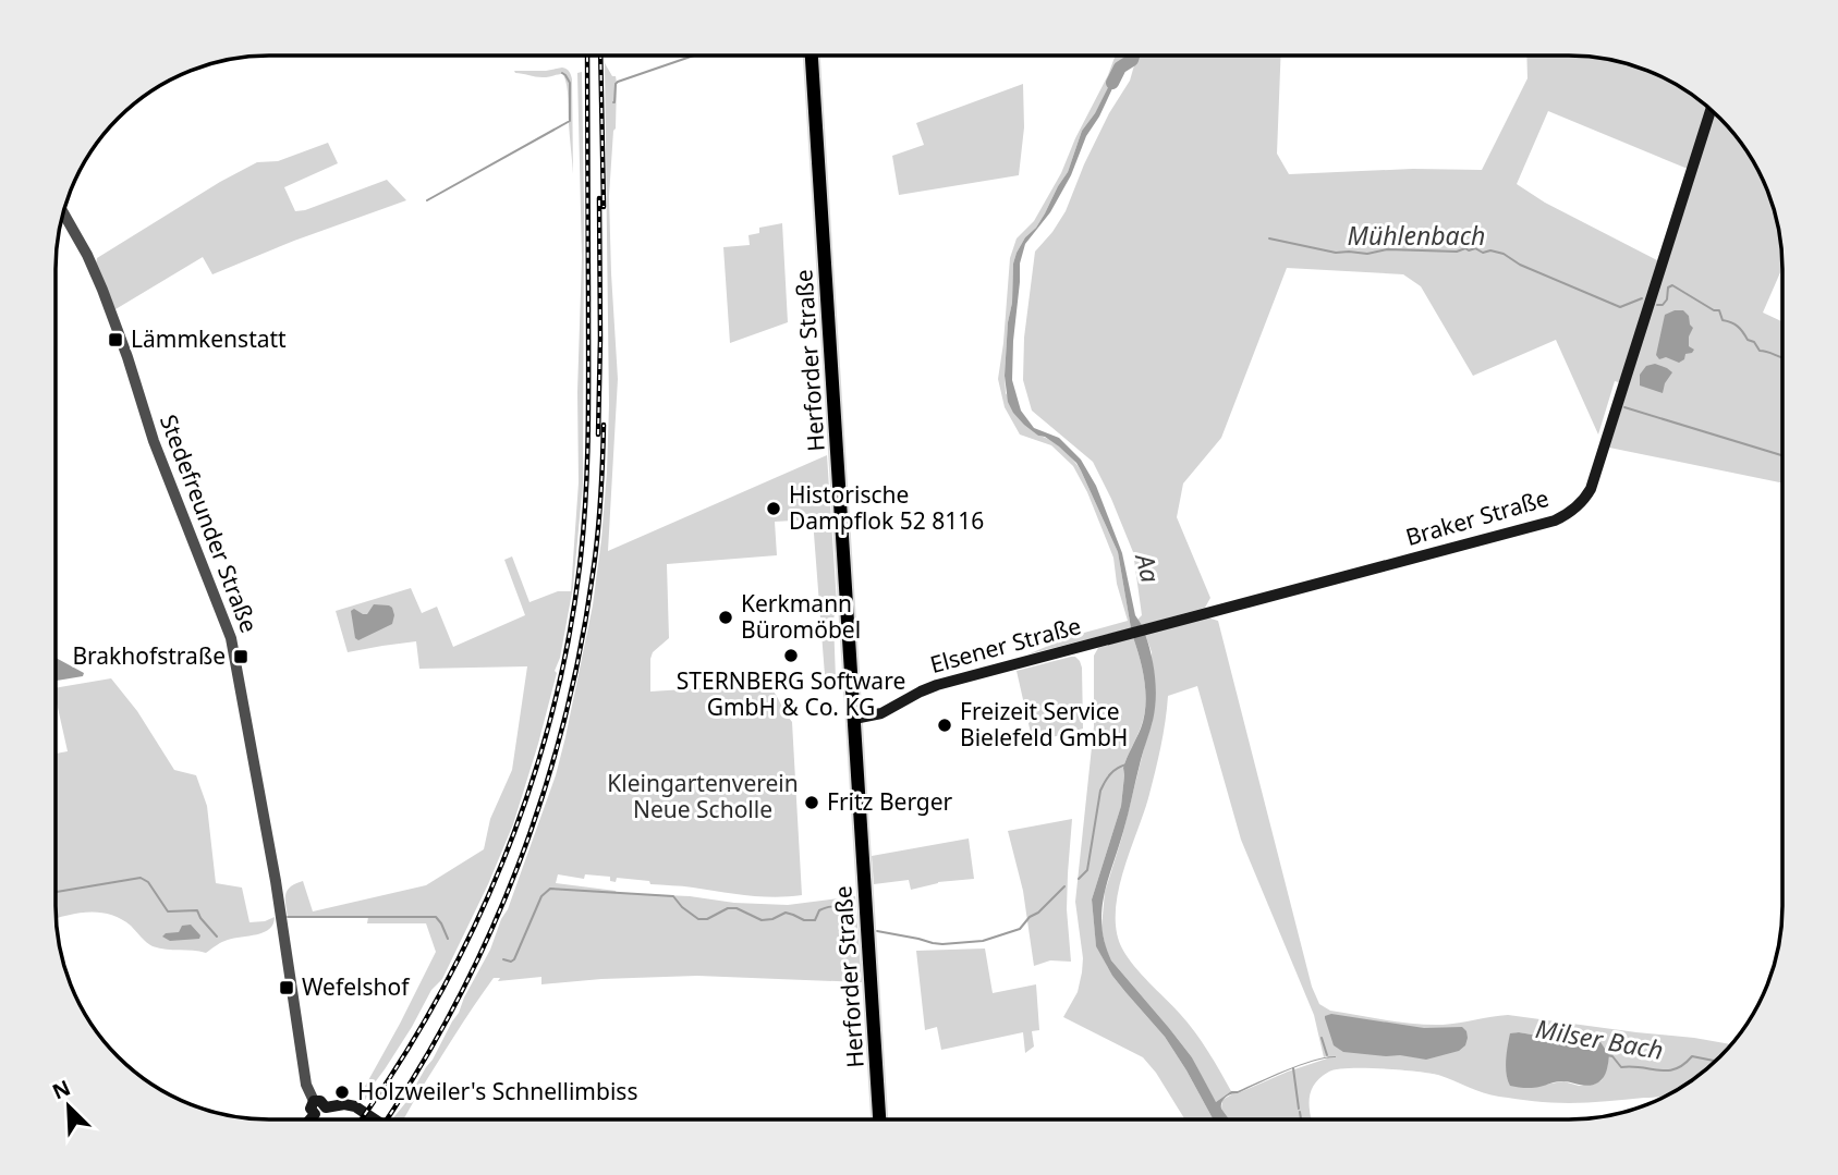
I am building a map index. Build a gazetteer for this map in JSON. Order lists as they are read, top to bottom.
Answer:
{
  "streets": {
    "main road": ["Herforder Straße", "Braker Straße", "Elsener Straße"],
    "street": ["Stedefreunder Straße"]
  },
  "crossings": [
    ["Herforder Straße", "Elsener Straße"],
    ["Braker Straße", "Elsener Straße"]
  ],
  "water": ["Mühlenbach", "Aa", "Milser Bach"],
  "parks": ["Kleingartenverein Neue Scholle"],
  "places": {
    "transit": ["Lämmkenstatt", "Brakhofstraße", "Wefelshof"],
    "other": [
      "Historische Dampflok 52 8116",
      "Kerkmann Büromöbel",
      "STERNBERG Software GmbH & Co. KG",
      "Freizeit Service Bielefeld GmbH",
      "Fritz Berger",
      "Holzweiler's Schnellimbiss"
    ]
  },
  "north": "top left"
}
